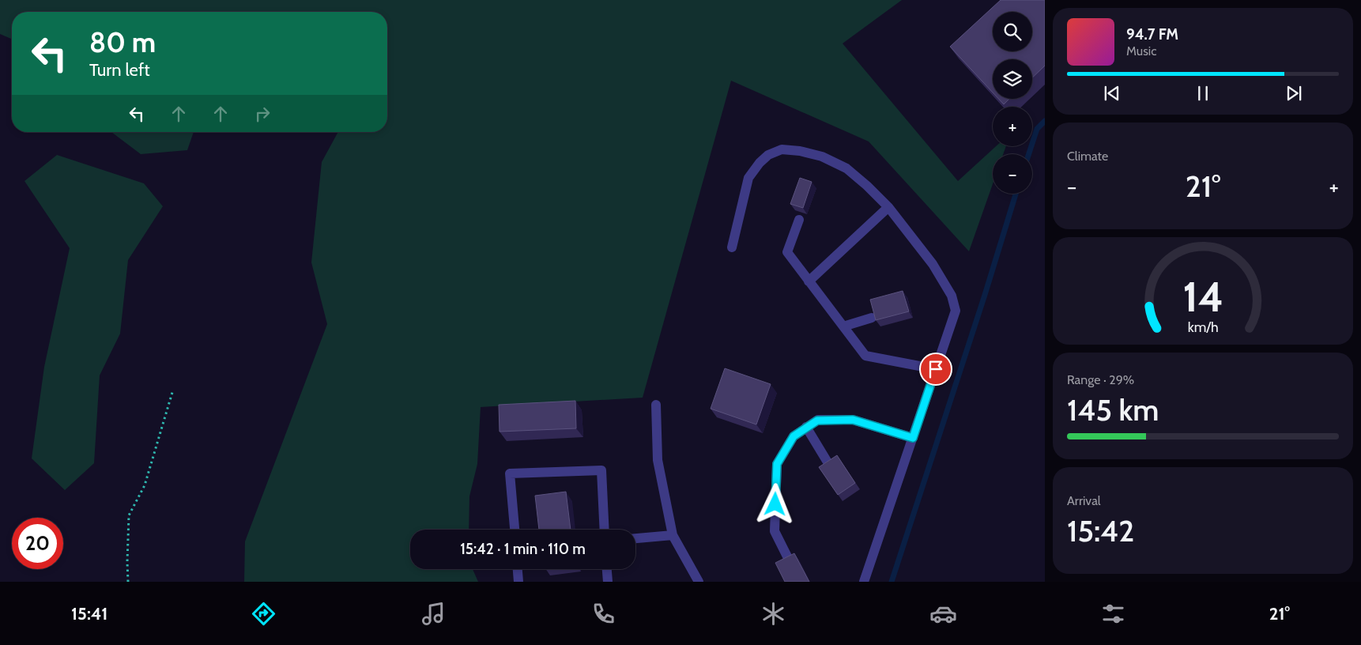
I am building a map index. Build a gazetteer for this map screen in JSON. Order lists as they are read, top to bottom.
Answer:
{
  "page": {
    "map_buttons": ["+", "−"],
    "turn": ["80 m", "Turn left"],
    "song": ["94.7 FM", "Music"],
    "tile": [
      "Climate",
      ["Range · 29%", "145 km"],
      ["Arrival", "15:42"]
    ],
    "heat": ["−", "21°", "+"],
    "limit": "20",
    "trip": "15:42 · 1 min · 110 m",
    "tabs": ["15:41", "21°"],
    "gauge": ["14", "km/h"]
  }
}
